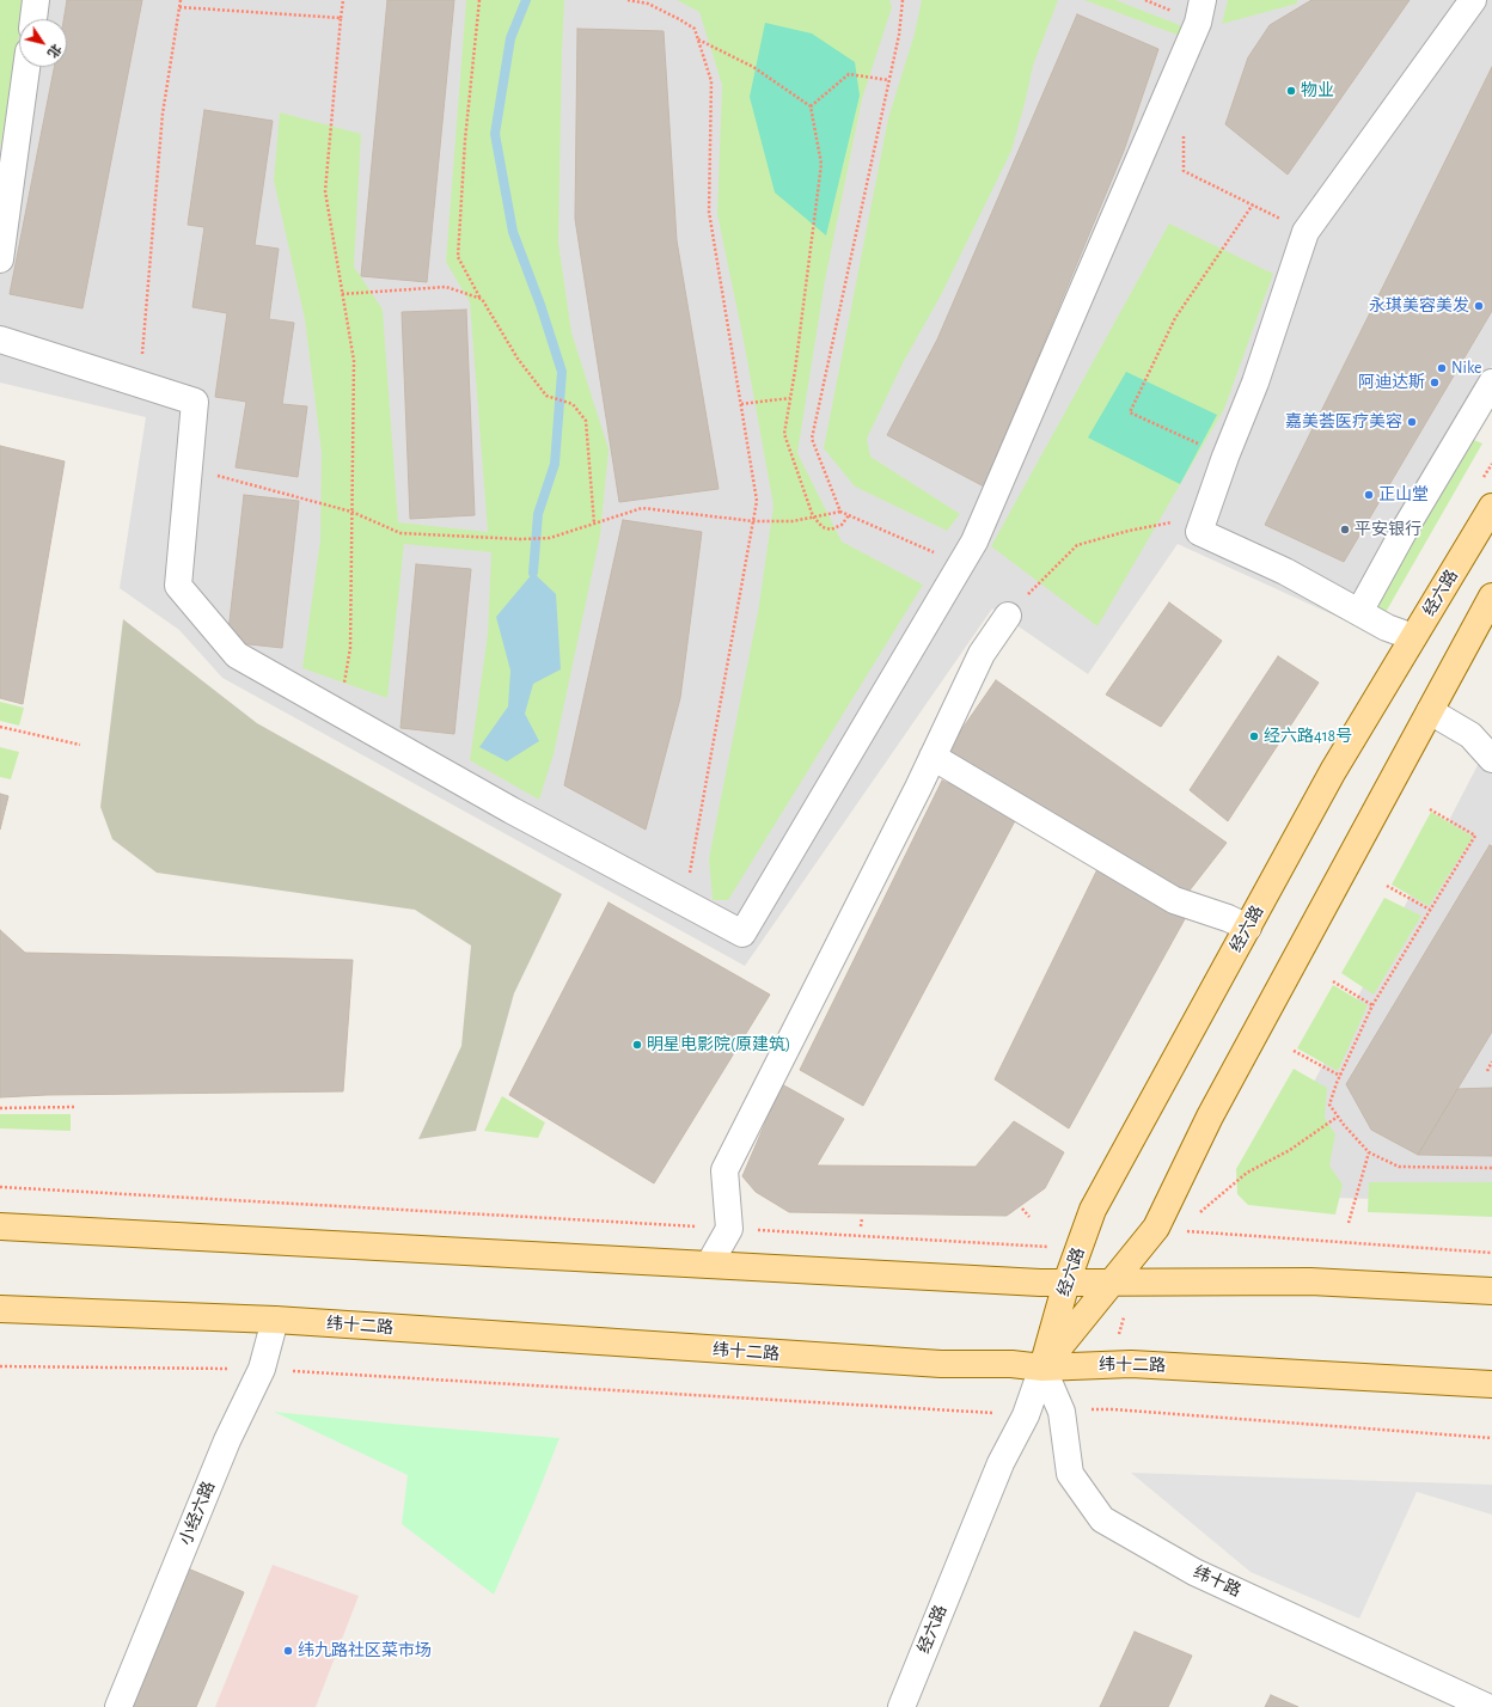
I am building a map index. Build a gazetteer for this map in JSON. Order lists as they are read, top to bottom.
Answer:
{
  "streets": {
    "main road": ["经六路", "纬十二路"],
    "street": ["小经六路", "纬十路"]
  },
  "crossings": [
    ["经六路", "纬十二路"],
    ["经六路", "纬十路"],
    ["纬十二路", "小经六路"],
    ["纬十二路", "纬十路"]
  ],
  "places": [
    "物业",
    "永琪美容美发",
    "Nike",
    "阿迪达斯",
    "嘉美荟医疗美容",
    "正山堂",
    "平安银行",
    "经六路418号",
    "明星电影院(原建筑)",
    "纬九路社区菜市场"
  ],
  "north": "bottom right"
}
